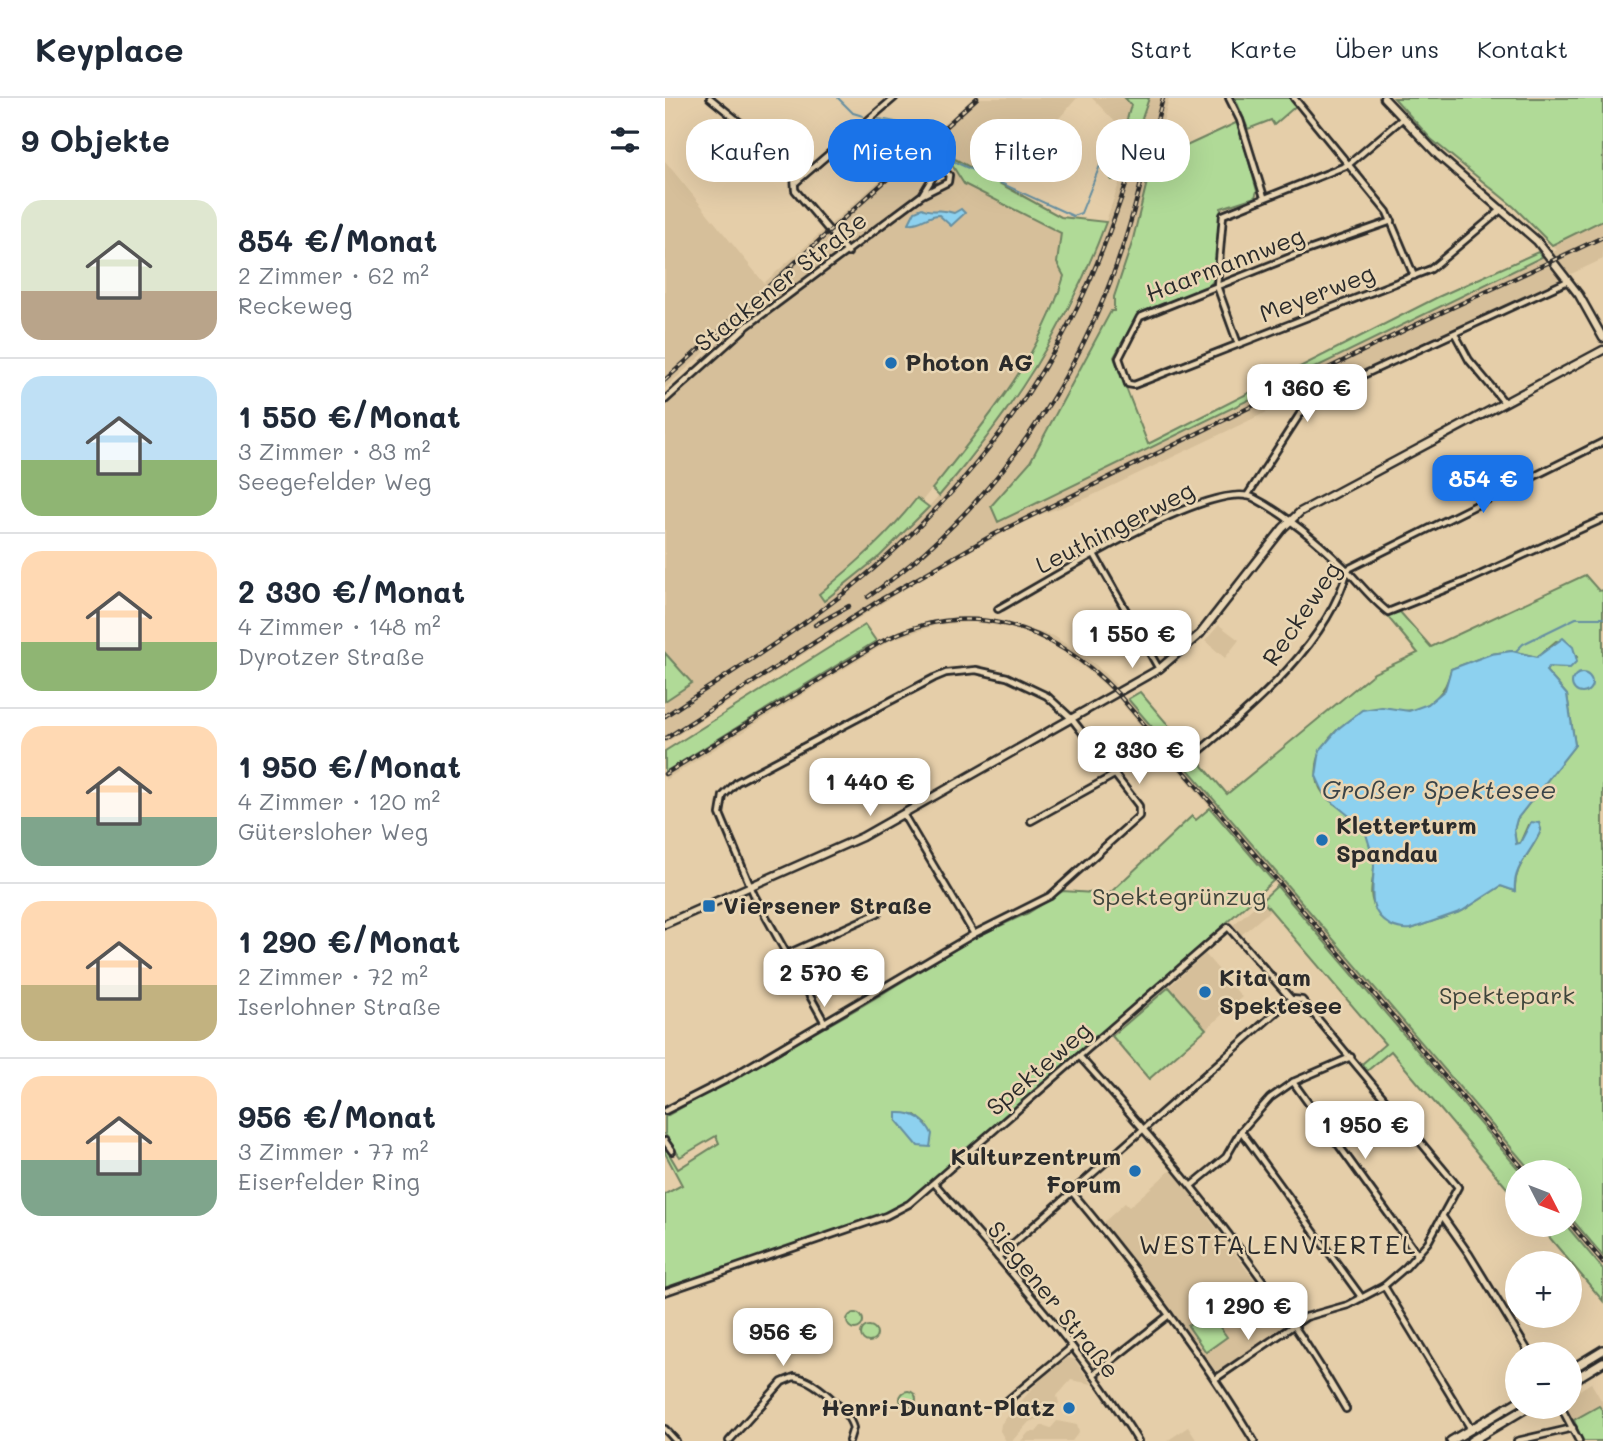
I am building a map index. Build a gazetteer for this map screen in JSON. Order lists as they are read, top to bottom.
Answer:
{
  "streets": {
    "street": [
      "Haarmannweg",
      "Staakener Straße",
      "Meyerweg",
      "Leuthingerweg",
      "Reckeweg",
      "Spekteweg",
      "Siegener Straße"
    ]
  },
  "crossings": [
    ["Haarmannweg", "Meyerweg"],
    ["Spekteweg", "Siegener Straße"]
  ],
  "districts": ["WESTFALENVIERTEL"],
  "water": ["Großer Spektesee"],
  "parks": ["Spektegrünzug", "Spektepark"],
  "places": {
    "other": [
      "Photon AG",
      "Kletterturm Spandau",
      "Kita am Spektesee",
      "Kulturzentrum Forum",
      "Henri-Dunant-Platz"
    ],
    "transit": ["Viersener Straße"]
  },
  "north": "bottom right",
  "page": {
    "header": "Keyplace",
    "nav": [
      "Start",
      "Karte",
      "Über uns",
      "Kontakt"
    ],
    "heading": "9 Objekte",
    "chip": [
      "Kaufen",
      "Mieten",
      "Filter",
      "Neu"
    ],
    "list": [
      {
        "name": "854 €/Monat",
        "note": "2 Zimmer · 62 m² · Reckeweg"
      },
      {
        "name": "1 550 €/Monat",
        "note": "3 Zimmer · 83 m² · Seegefelder Weg"
      },
      {
        "name": "2 330 €/Monat",
        "note": "4 Zimmer · 148 m² · Dyrotzer Straße"
      },
      {
        "name": "1 950 €/Monat",
        "note": "4 Zimmer · 120 m² · Gütersloher Weg"
      },
      {
        "name": "1 290 €/Monat",
        "note": "2 Zimmer · 72 m² · Iserlohner Straße"
      },
      {
        "name": "956 €/Monat",
        "note": "3 Zimmer · 77 m² · Eiserfelder Ring"
      }
    ],
    "price": [
      "1 360 €",
      "854 €",
      "1 550 €",
      "2 330 €",
      "1 440 €",
      "2 570 €",
      "1 950 €",
      "1 290 €",
      "956 €"
    ],
    "map_buttons": ["+", "−"]
  }
}
